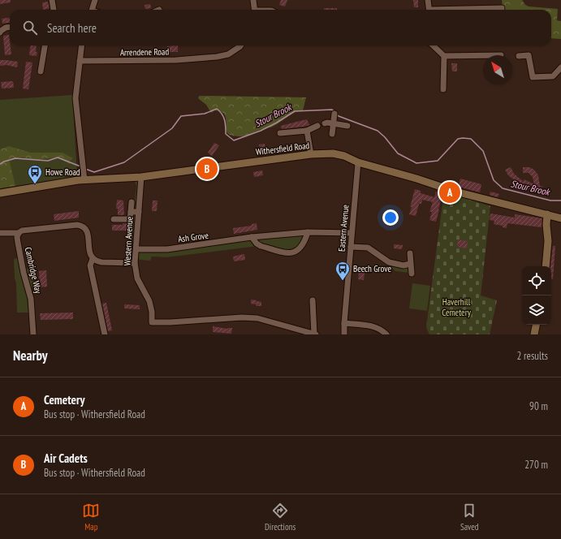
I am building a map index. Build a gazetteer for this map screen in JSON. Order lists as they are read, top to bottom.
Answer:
{
  "streets": {
    "street": [
      "Arrendene Road",
      "Withersfield Road",
      "Eastern Avenue",
      "Ash Grove",
      "Western Avenue",
      "Cambridge Way"
    ]
  },
  "crossings": [
    ["Withersfield Road", "Eastern Avenue"],
    ["Withersfield Road", "Western Avenue"],
    ["Eastern Avenue", "Ash Grove"],
    ["Ash Grove", "Western Avenue"]
  ],
  "water": ["Stour Brook"],
  "parks": ["Haverhill Cemetery"],
  "places": {
    "bus stop": ["Howe Road", "Beech Grove"]
  },
  "north": "top left",
  "page": {
    "search": "Search here",
    "pins": ["B", "A"],
    "heading": ["Nearby", "2 results"],
    "list": [
      {
        "mark": "A",
        "name": "Cemetery",
        "note": "Bus stop · Withersfield Road",
        "value": "90 m"
      },
      {
        "mark": "B",
        "name": "Air Cadets",
        "note": "Bus stop · Withersfield Road",
        "value": "270 m"
      }
    ],
    "nav": ["Map", "Directions", "Saved"]
  }
}
